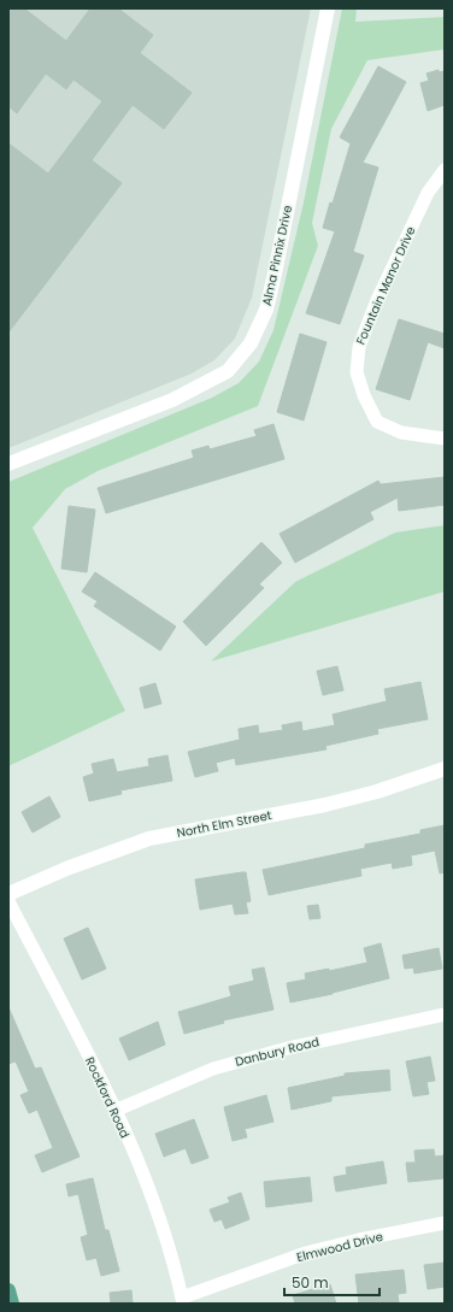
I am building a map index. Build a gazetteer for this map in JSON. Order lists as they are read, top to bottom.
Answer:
{
  "streets": {
    "street": [
      "Alma Pinnix Drive",
      "Fountain Manor Drive",
      "North Elm Street",
      "Danbury Road",
      "Rockford Road",
      "Elmwood Drive"
    ]
  },
  "crossings": [
    ["Danbury Road", "Rockford Road"],
    ["Rockford Road", "Elmwood Drive"]
  ],
  "scale_bar": "50 m"
}
